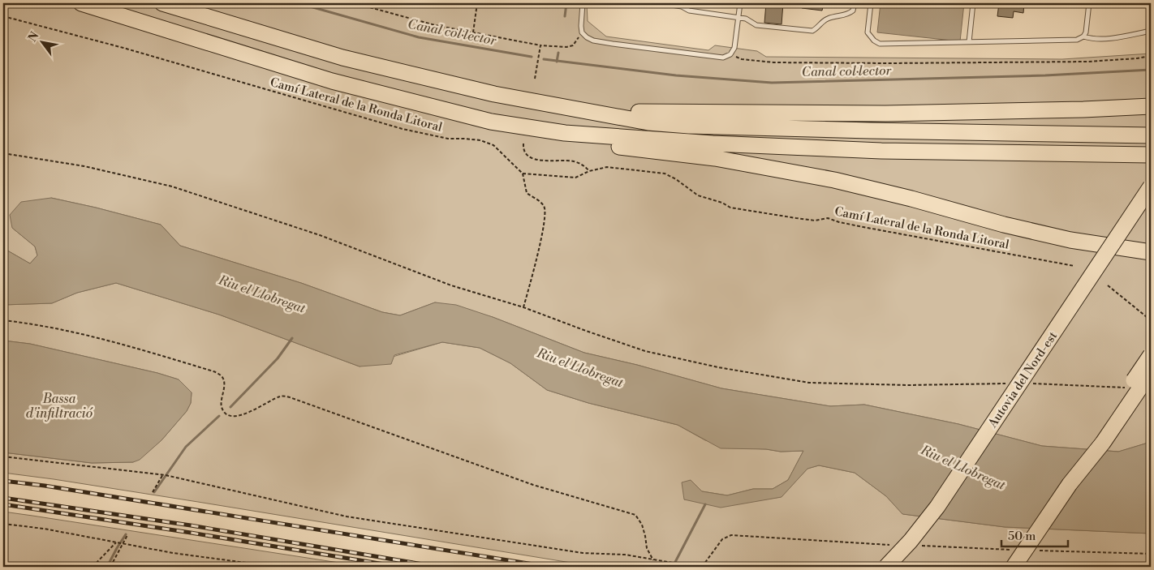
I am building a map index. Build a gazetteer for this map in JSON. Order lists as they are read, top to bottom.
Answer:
{
  "streets": {
    "highway": ["Autovia del Nord-est"],
    "path": ["Camí Lateral de la Ronda Litoral"]
  },
  "water": ["Canal col·lector", "Riu el Llobregat", "Bassa d'infiltració"],
  "scale_bar": "50 m",
  "north": "top left"
}
